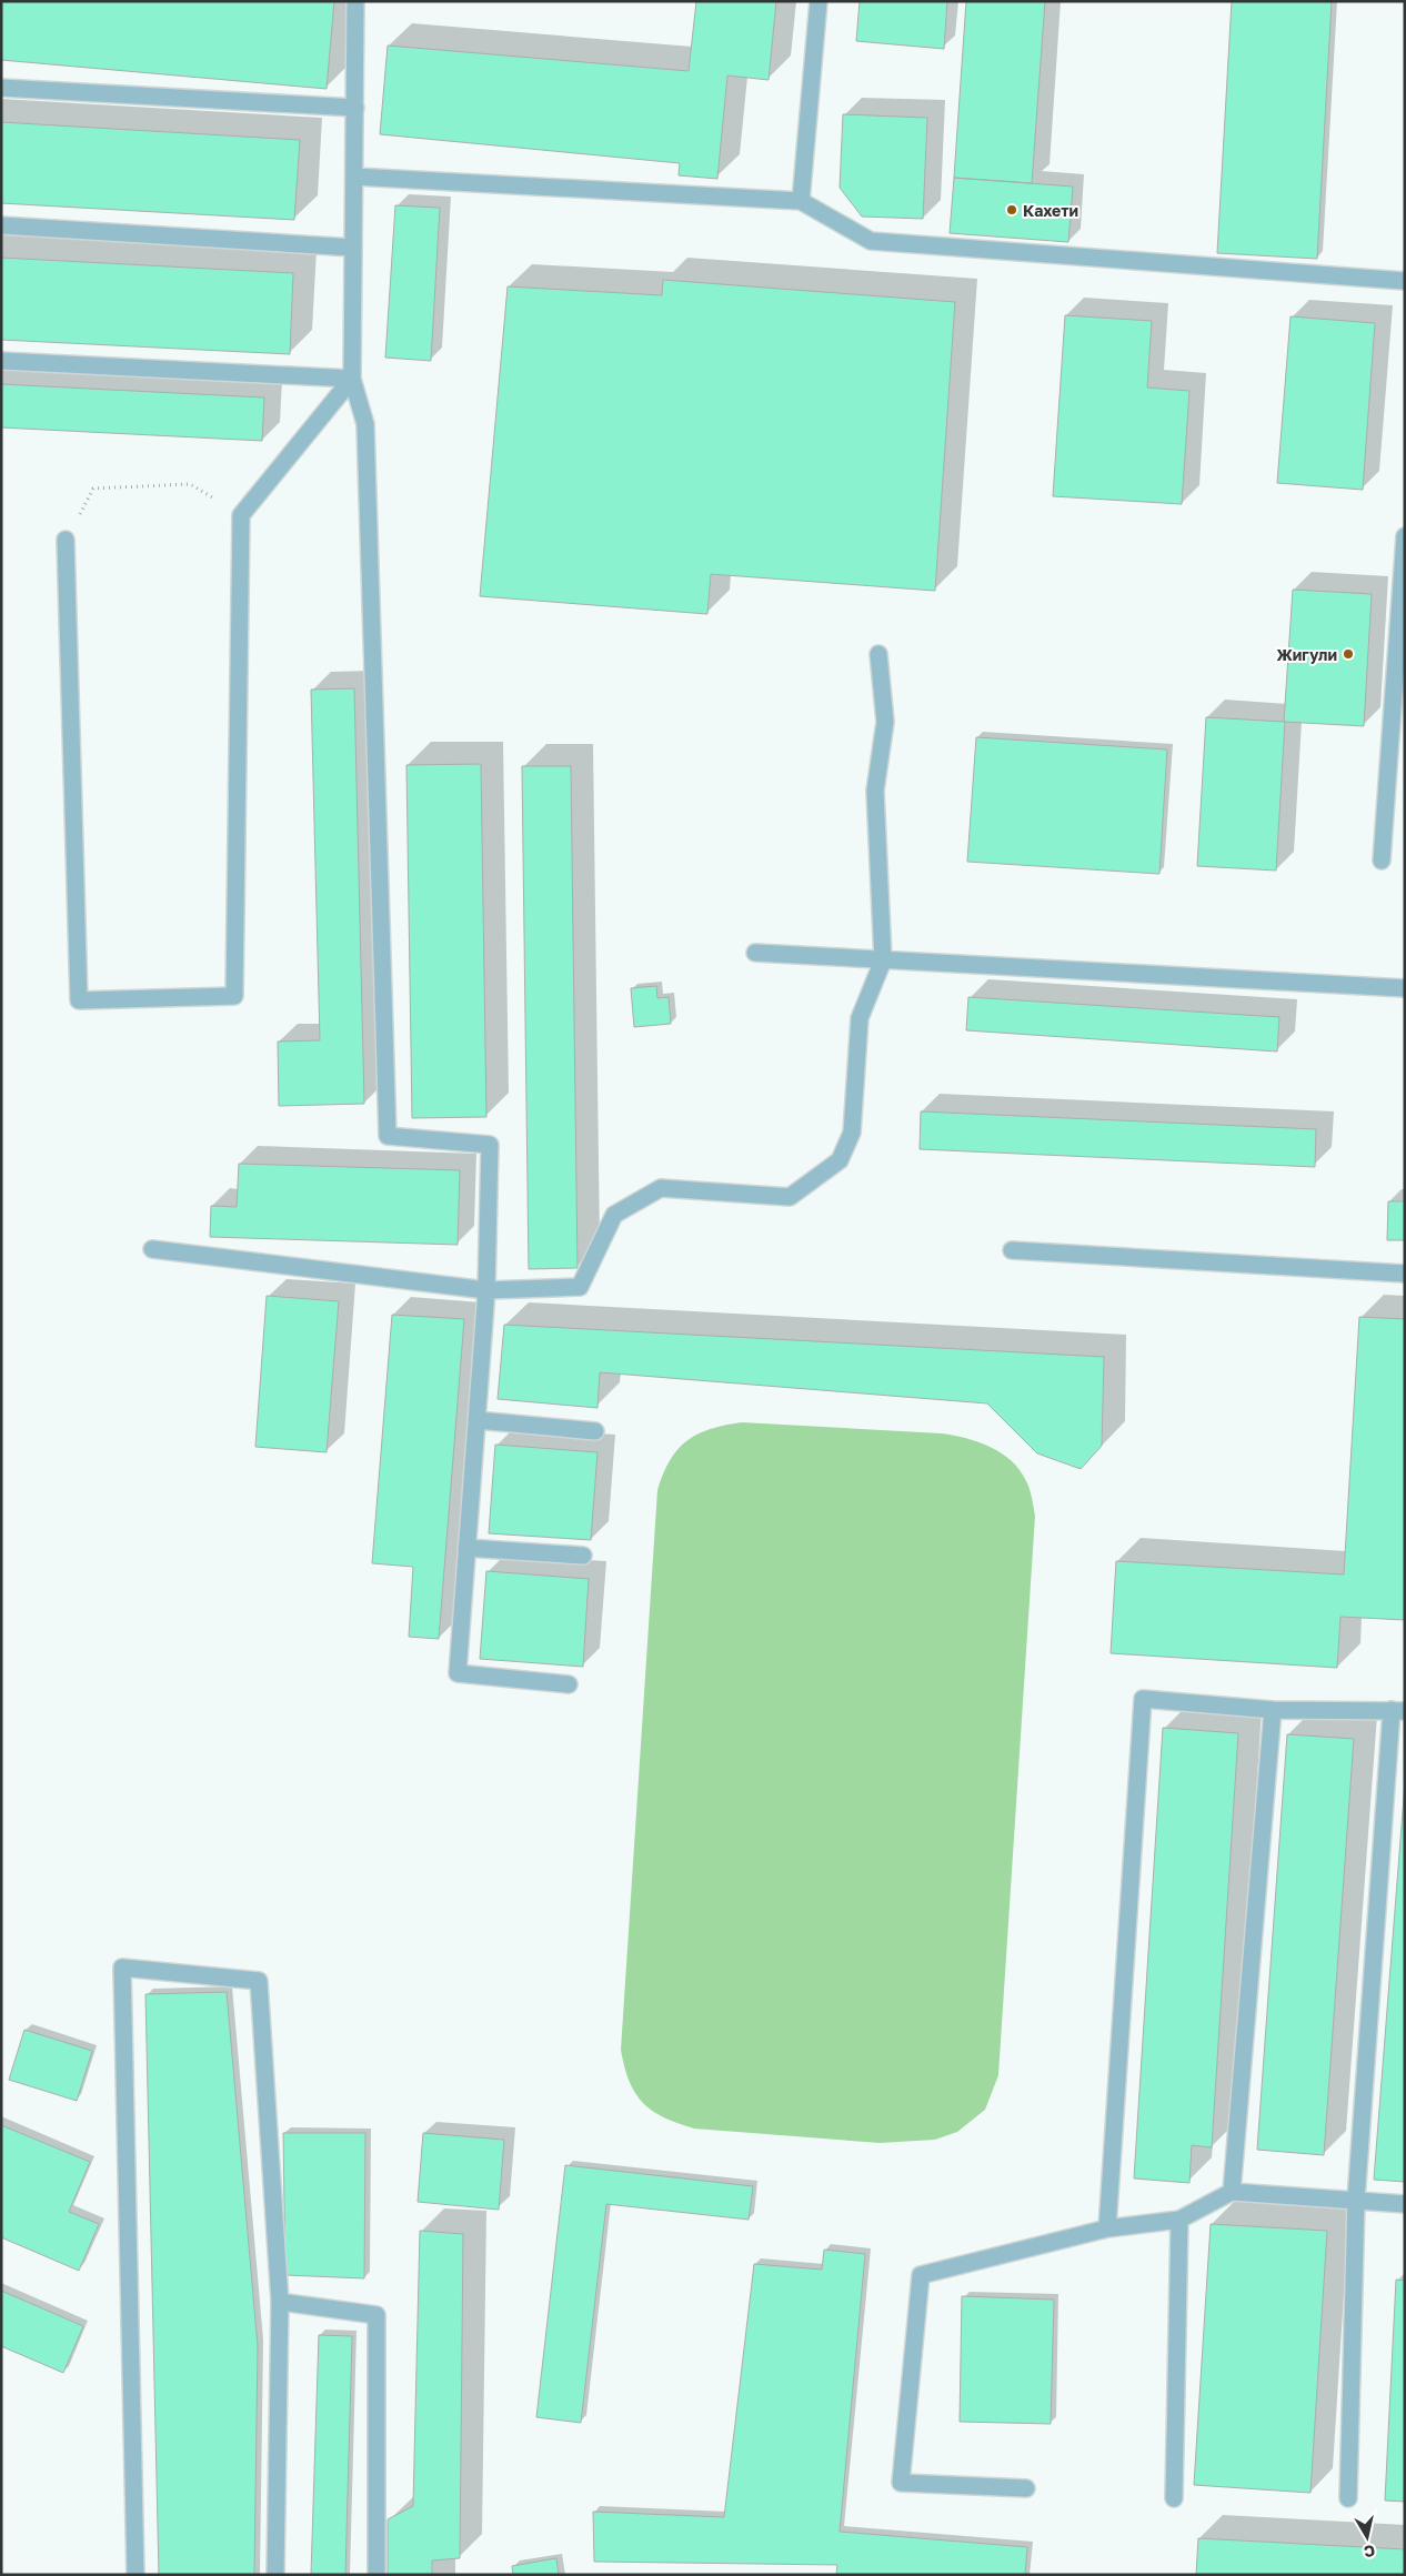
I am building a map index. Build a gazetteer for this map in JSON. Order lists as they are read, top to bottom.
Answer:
{
  "places": ["Кахети", "Жигули"],
  "north": "bottom"
}
